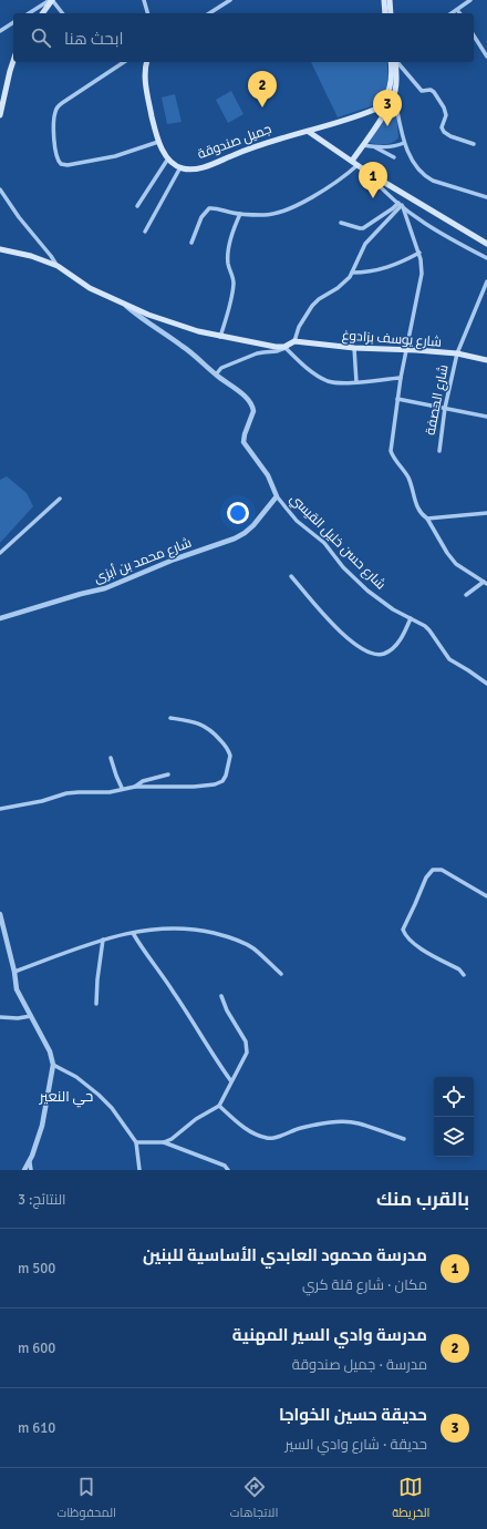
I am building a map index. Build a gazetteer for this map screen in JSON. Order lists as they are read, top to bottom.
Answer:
{
  "streets": {
    "main road": ["جميل صندوقة", "شارع يوسف بزادوغ", "شارع حسن خليل القيسي"],
    "street": ["شارع الحصفة", "شارع محمد بن أبزى"]
  },
  "crossings": [
    ["شارع يوسف بزادوغ", "شارع الحصفة"],
    ["شارع حسن خليل القيسي", "شارع محمد بن أبزى"]
  ],
  "districts": ["حي النعير"],
  "page": {
    "search": "ابحث هنا",
    "pins": ["2", "3", "1"],
    "heading": ["بالقرب منك", "النتائج: 3"],
    "list": [
      {
        "mark": "1",
        "name": "مدرسة محمود العابدي الأساسية للبنين",
        "note": "مكان · شارع قلة كري",
        "value": "500 m"
      },
      {
        "mark": "2",
        "name": "مدرسة وادي السير المهنية",
        "note": "مدرسة · جميل صندوقة",
        "value": "600 m"
      },
      {
        "mark": "3",
        "name": "حديقة حسين الخواجا",
        "note": "حديقة · شارع وادي السير",
        "value": "610 m"
      }
    ],
    "nav": ["الخريطة", "الاتجاهات", "المحفوظات"]
  }
}
